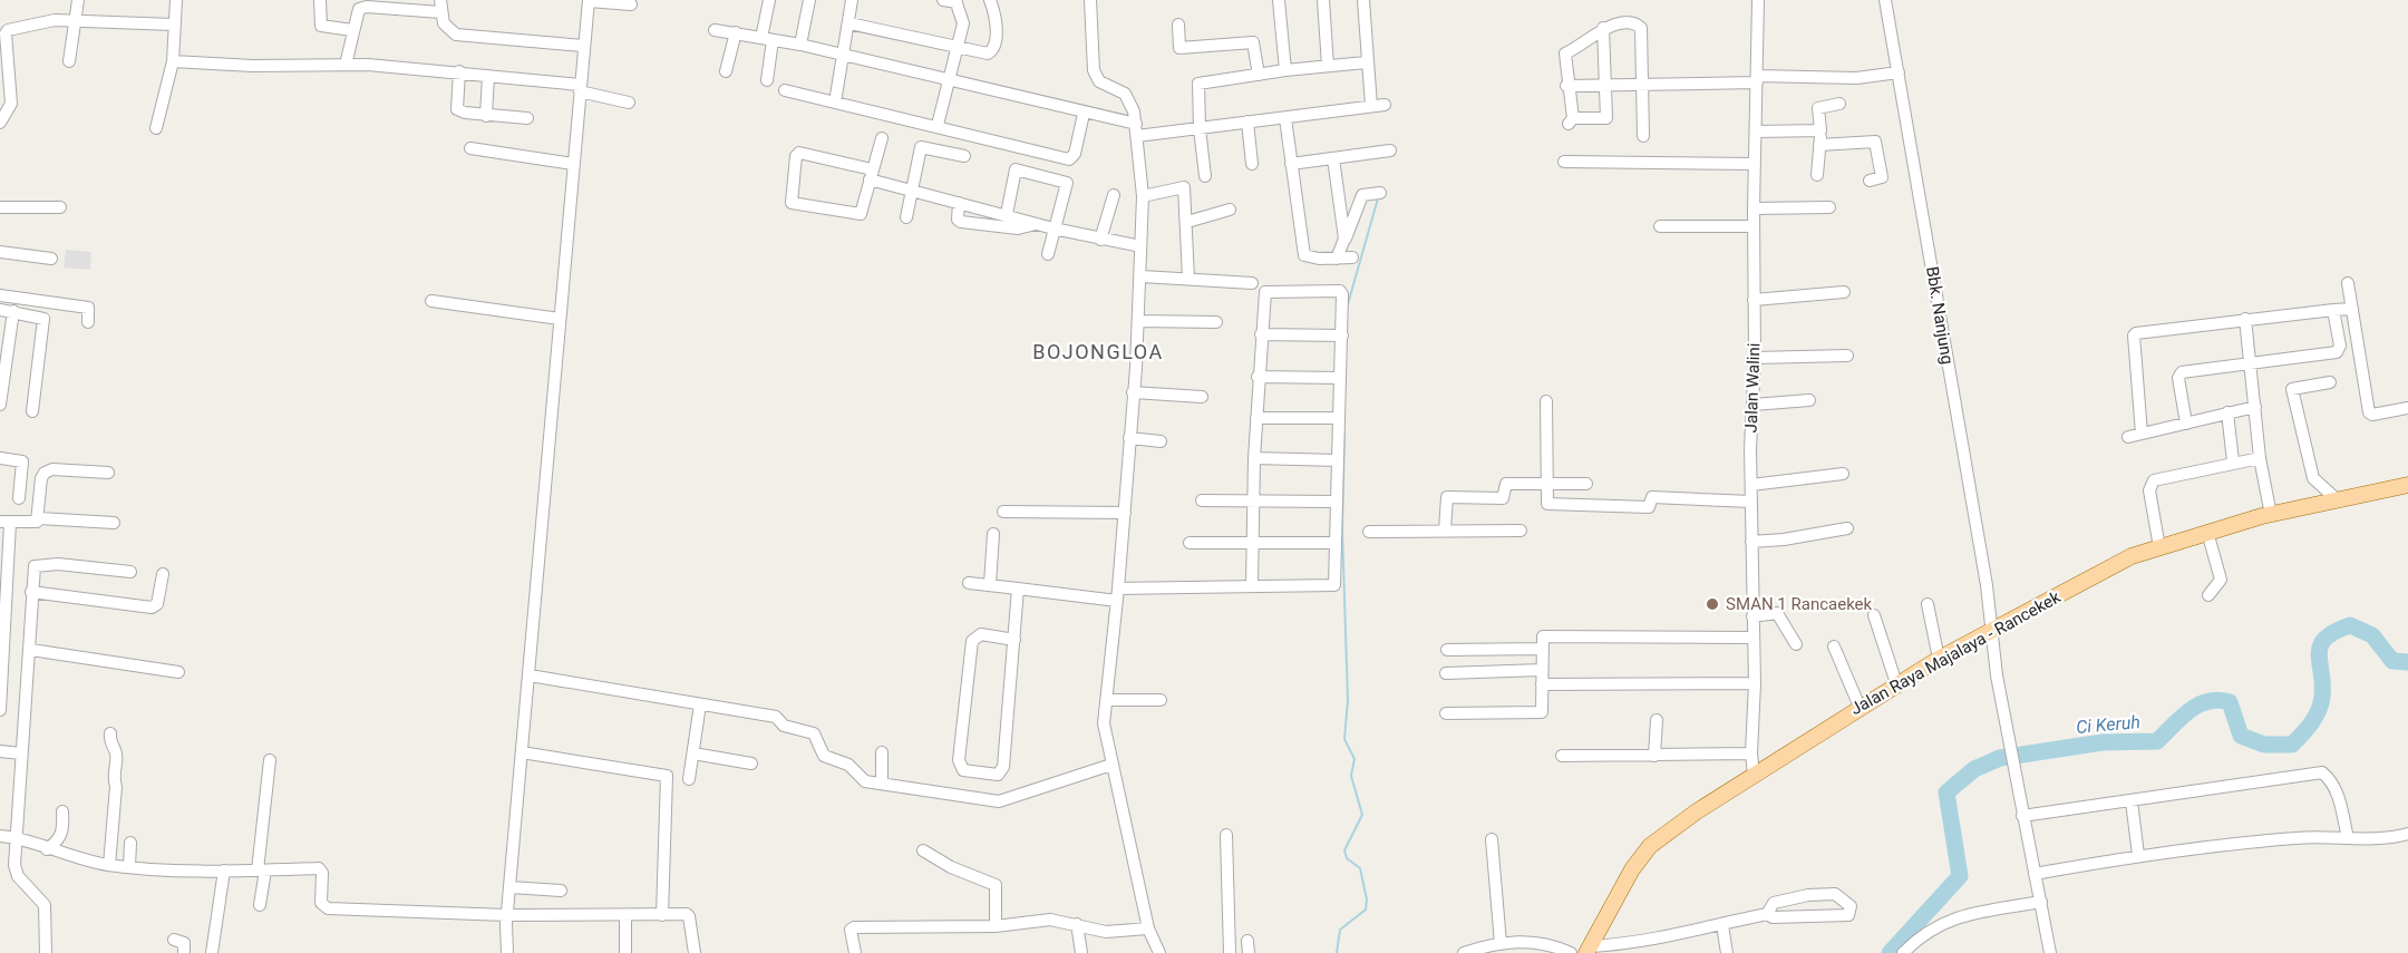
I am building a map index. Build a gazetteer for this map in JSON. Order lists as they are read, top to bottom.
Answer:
{
  "streets": {
    "main road": ["Jalan Raya Majalaya - Rancekek"],
    "street": ["Bbk. Nanjung", "Jalan Walini"]
  },
  "crossings": [
    ["Bbk. Nanjung", "Jalan Raya Majalaya - Rancekek"],
    ["Jalan Walini", "Jalan Raya Majalaya - Rancekek"]
  ],
  "districts": ["BOJONGLOA"],
  "water": ["Ci Keruh"],
  "places": ["SMAN 1 Rancaekek"]
}
